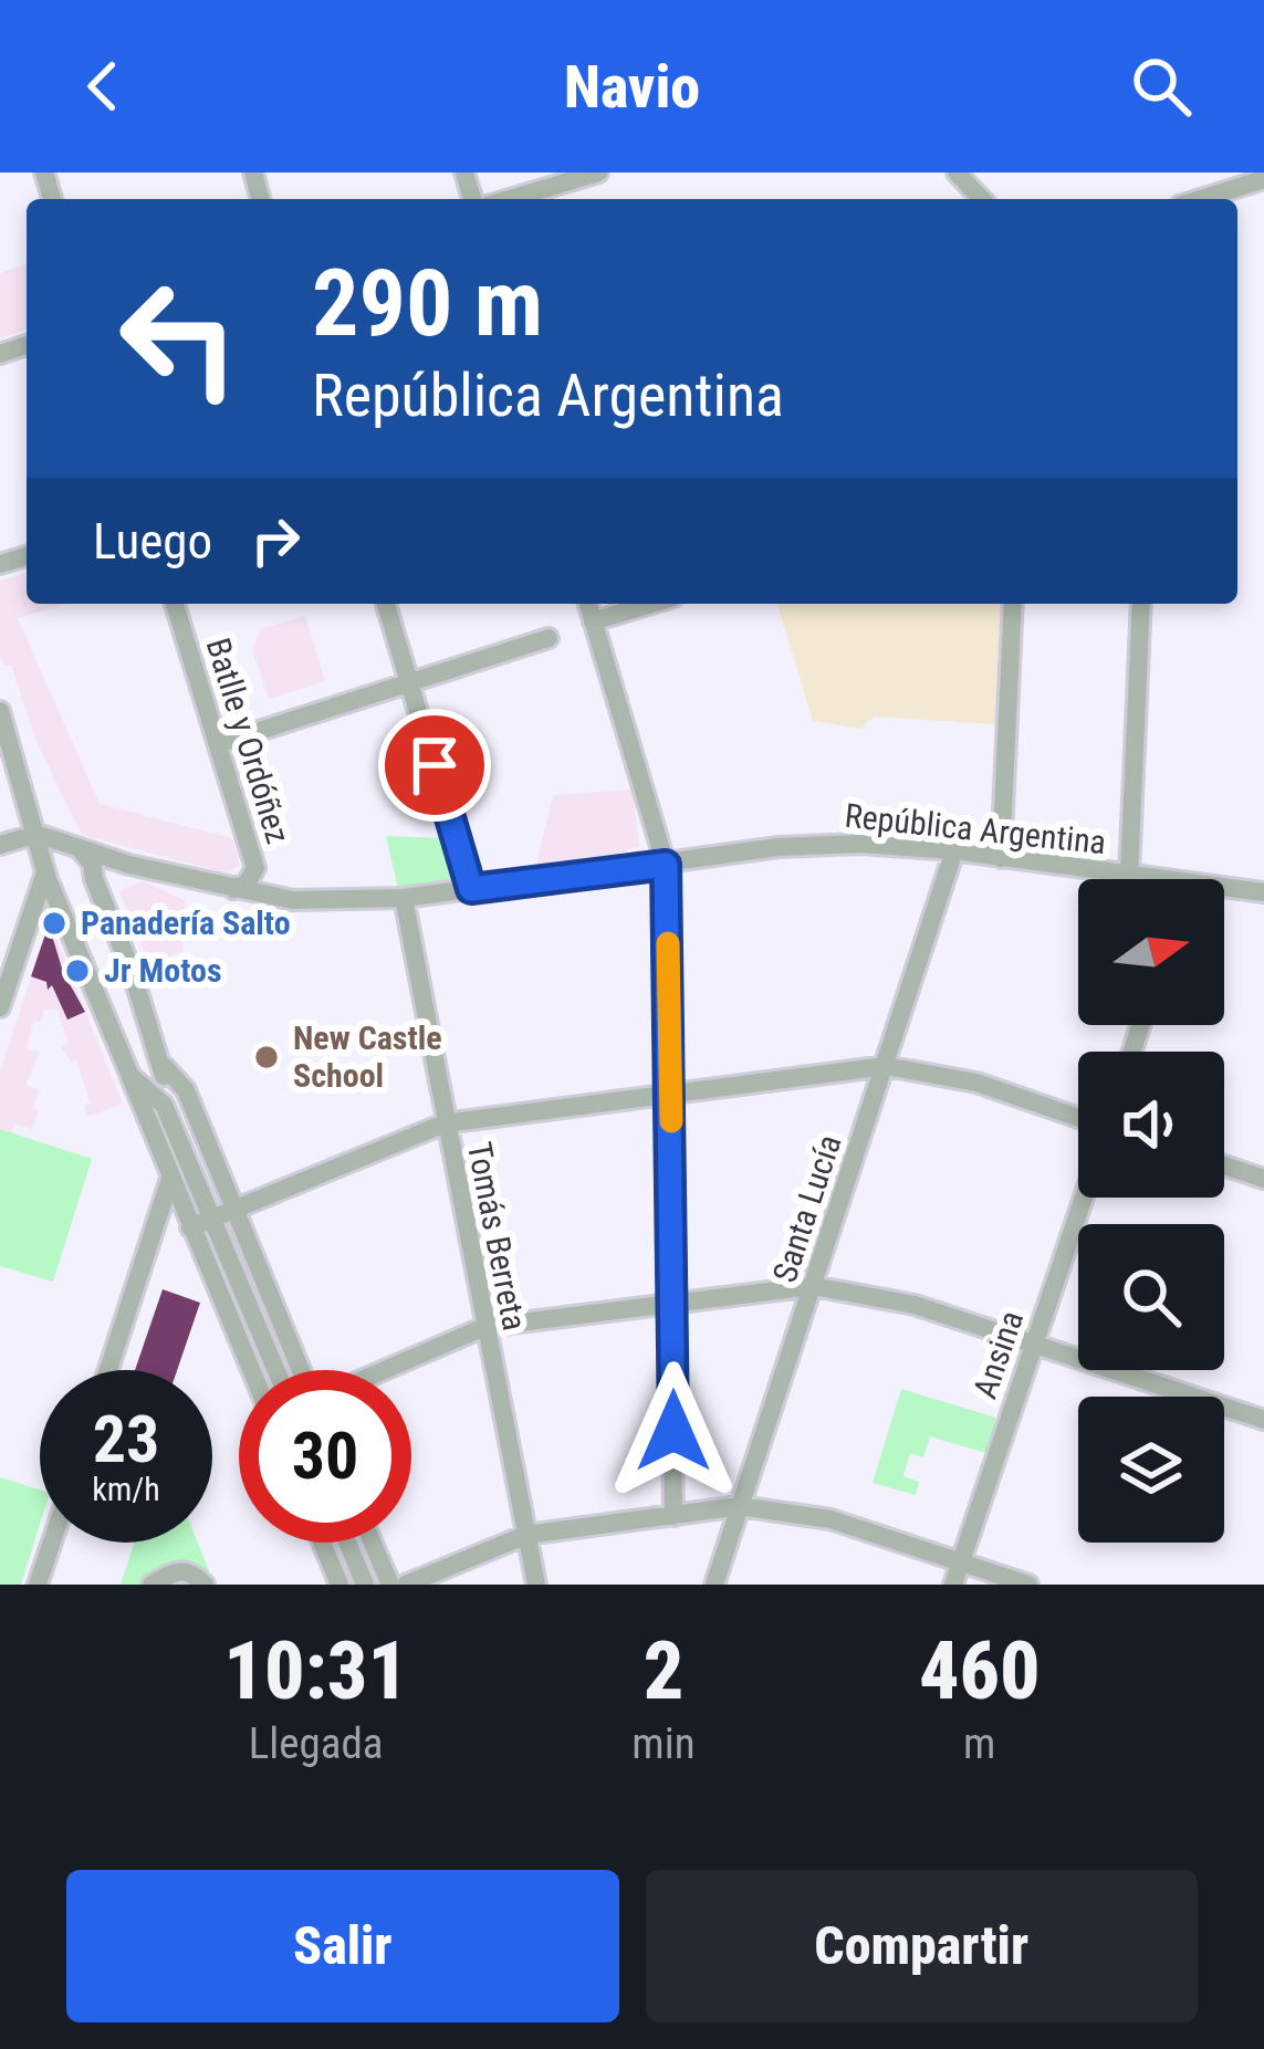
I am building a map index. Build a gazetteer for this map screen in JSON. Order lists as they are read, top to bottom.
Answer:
{
  "streets": {
    "street": [
      "Batlle y Ordóñez",
      "República Argentina",
      "Santa Lucía",
      "Tomás Berreta",
      "Ansina"
    ]
  },
  "crossings": [
    ["Batlle y Ordóñez", "República Argentina"],
    ["República Argentina", "Santa Lucía"],
    ["República Argentina", "Tomás Berreta"]
  ],
  "places": ["Panadería Salto", "Jr Motos", "New Castle School"],
  "north": "right",
  "page": {
    "header": "Navio",
    "turn": ["290 m", "República Argentina"],
    "then": "Luego",
    "speed": "23 km/h",
    "limit": "30",
    "eta": [
      "10:31",
      "Llegada",
      "2",
      "min",
      "460",
      "m"
    ],
    "buttons": ["Salir", "Compartir"]
  }
}
